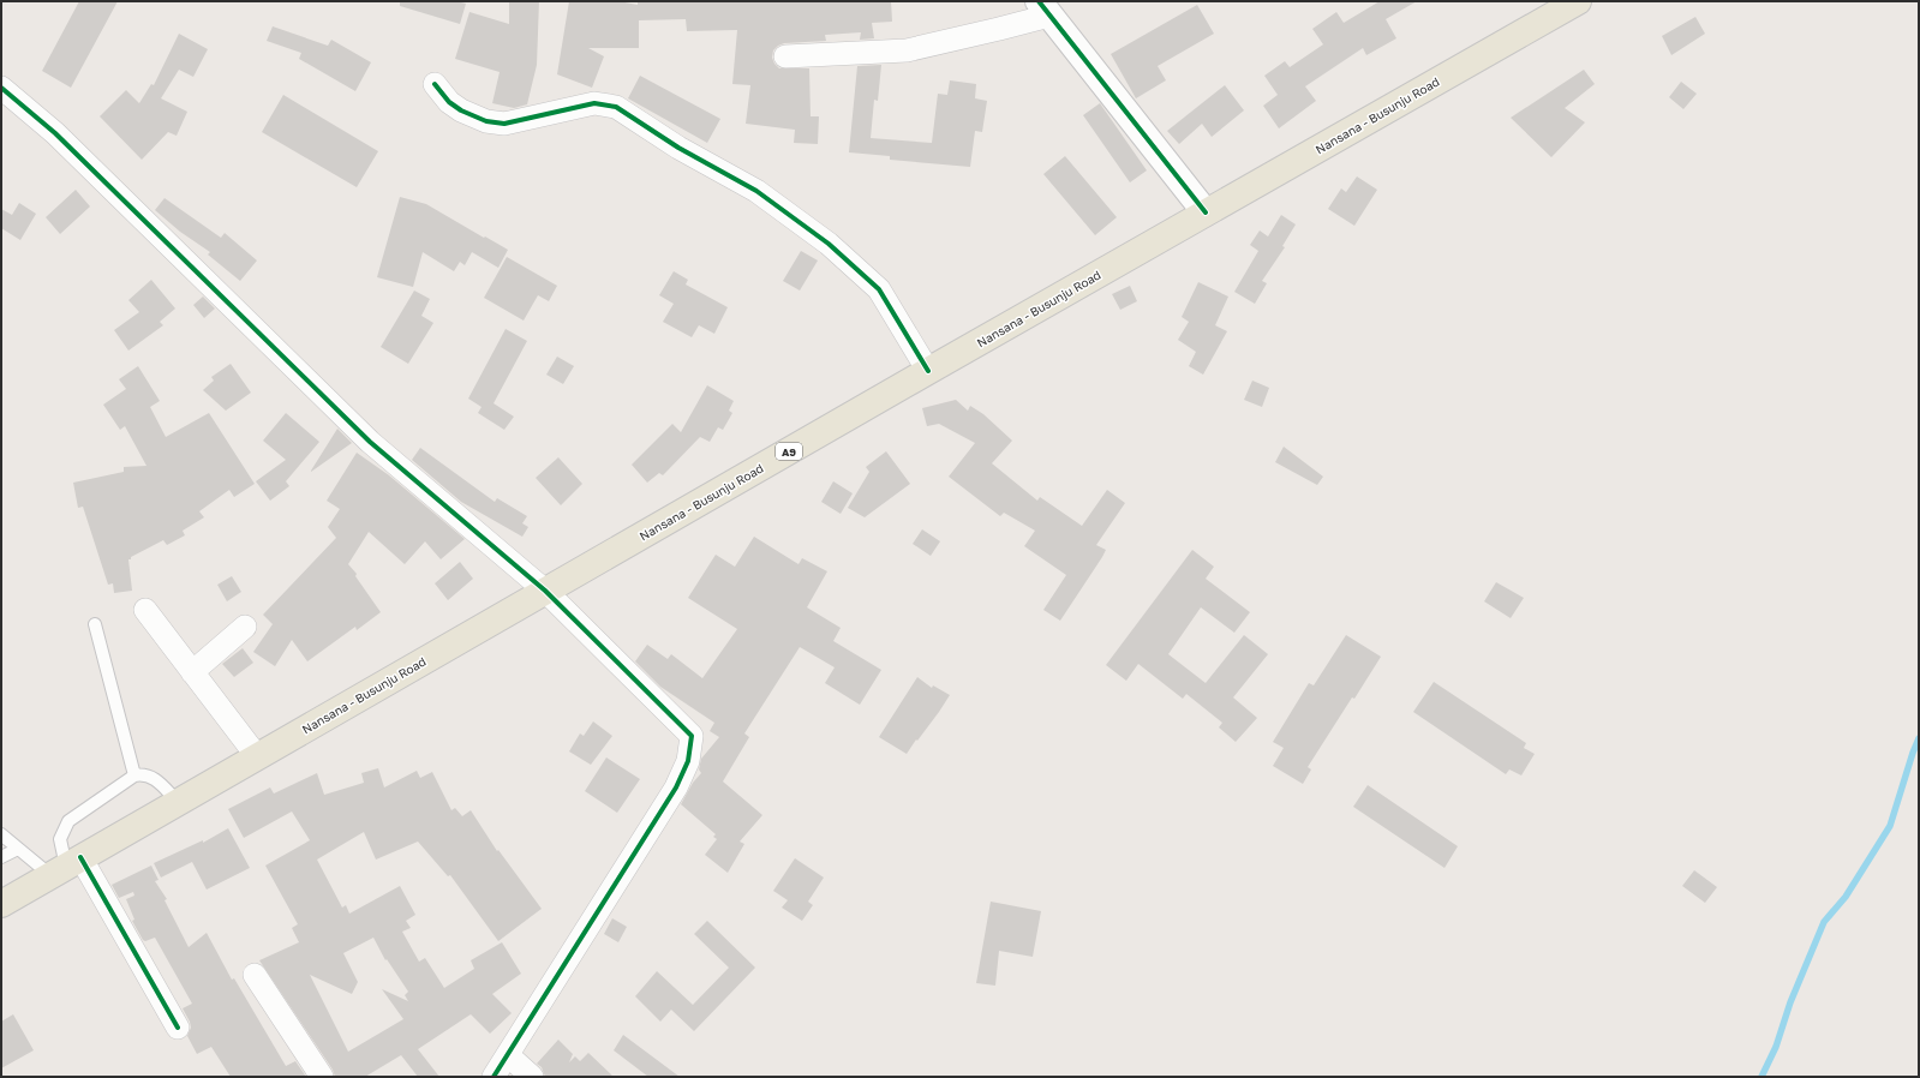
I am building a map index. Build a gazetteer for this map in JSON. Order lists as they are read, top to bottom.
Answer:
{
  "streets": {
    "main road": ["Nansana - Busunju Road", "A9"]
  }
}
